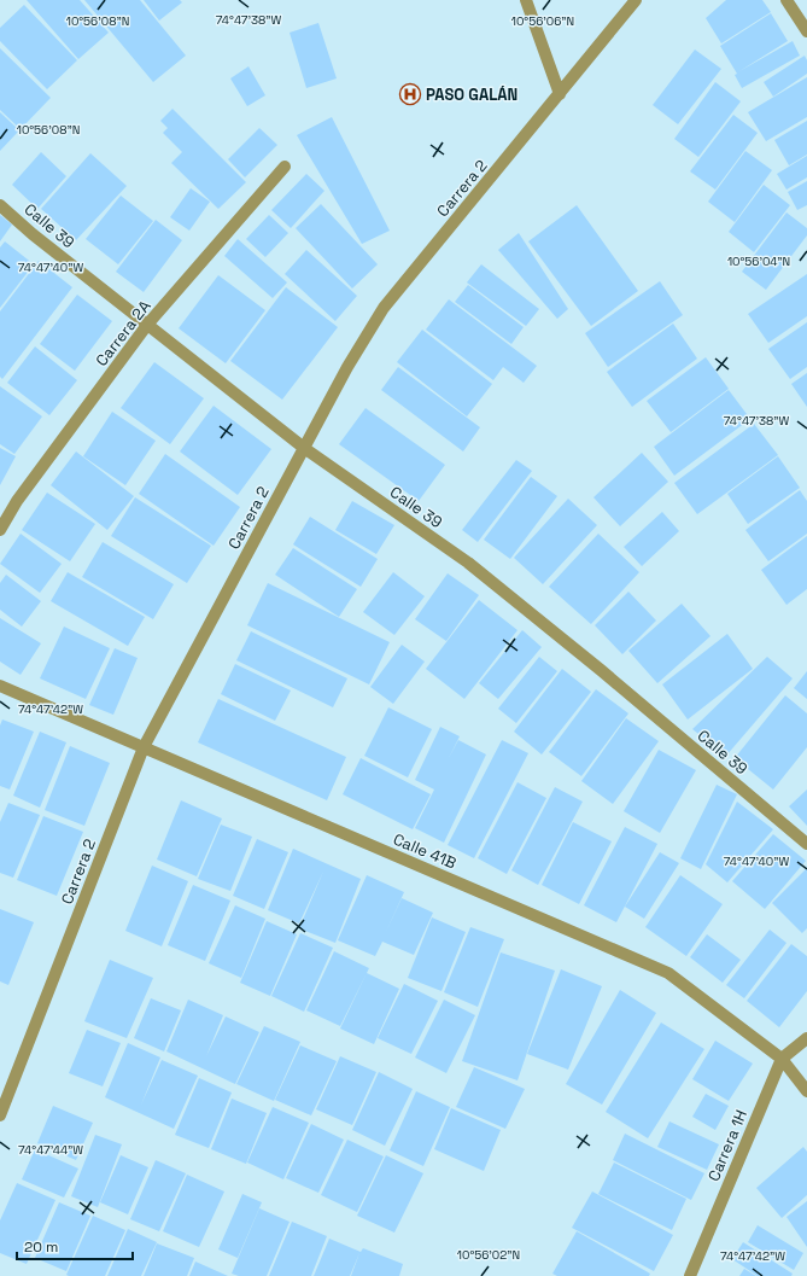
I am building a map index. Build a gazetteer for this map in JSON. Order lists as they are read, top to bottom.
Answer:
{
  "streets": {
    "street": [
      "Carrera 2",
      "Calle 39",
      "Carrera 2A",
      "Calle 41B",
      "Carrera 1H"
    ]
  },
  "crossings": [
    ["Carrera 2", "Calle 39"],
    ["Carrera 2", "Calle 41B"],
    ["Calle 39", "Carrera 2A"],
    ["Calle 41B", "Carrera 1H"]
  ],
  "places": {
    "hospital": ["PASO GALÁN"]
  },
  "scale_bar": "20 m",
  "coordinates": [
    "74°47'38\"W",
    "10°56'08\"N",
    "10°56'06\"N",
    "10°56'04\"N",
    "74°47'40\"W",
    "74°47'42\"W",
    "74°47'44\"W",
    "10°56'02\"N"
  ]
}
